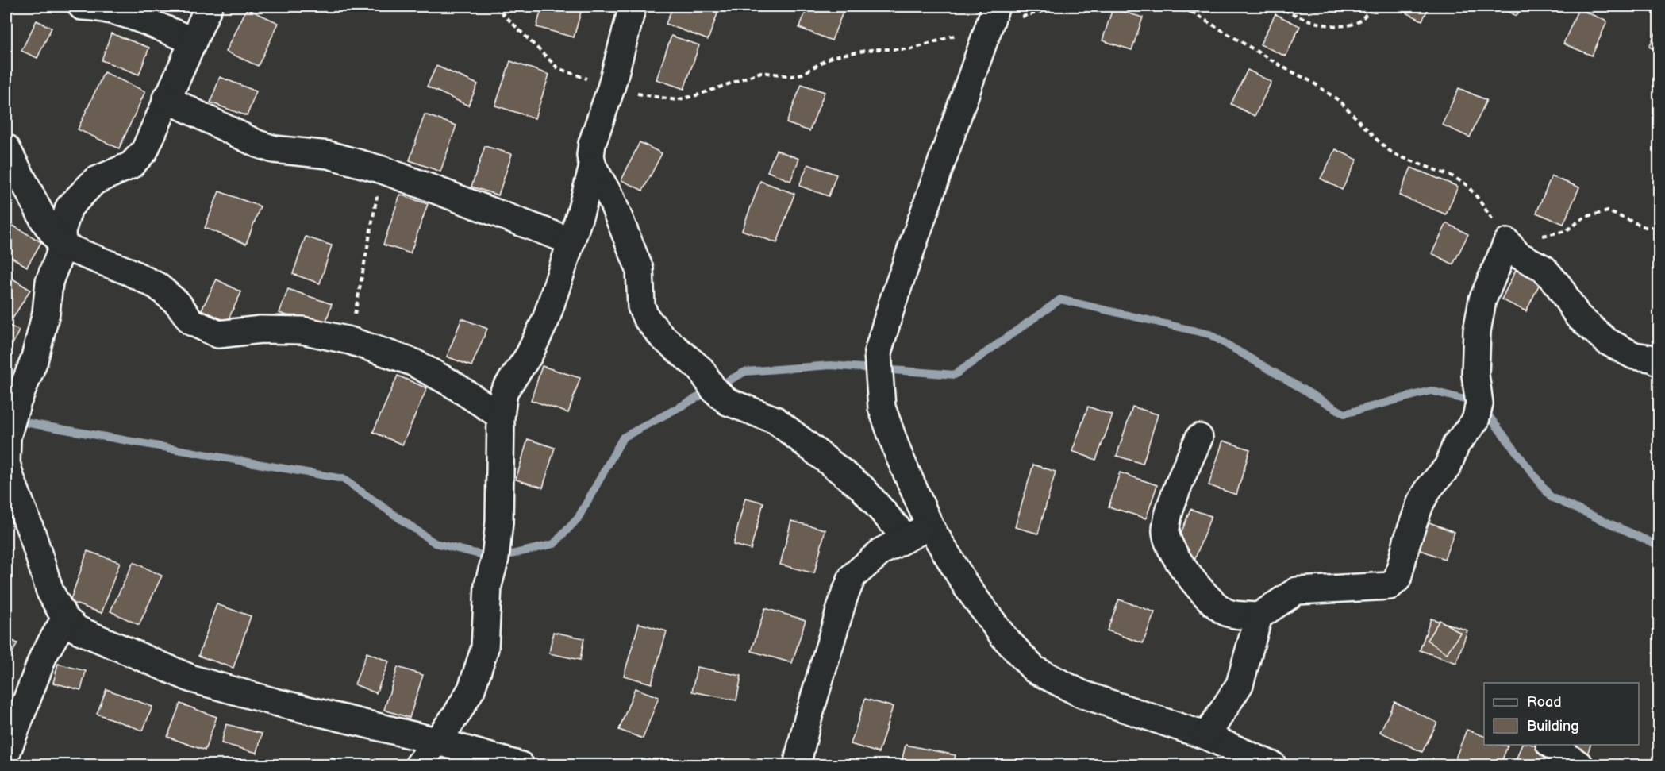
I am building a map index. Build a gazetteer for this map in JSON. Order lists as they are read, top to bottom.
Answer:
{
  "legend": ["Road", "Building"]
}
